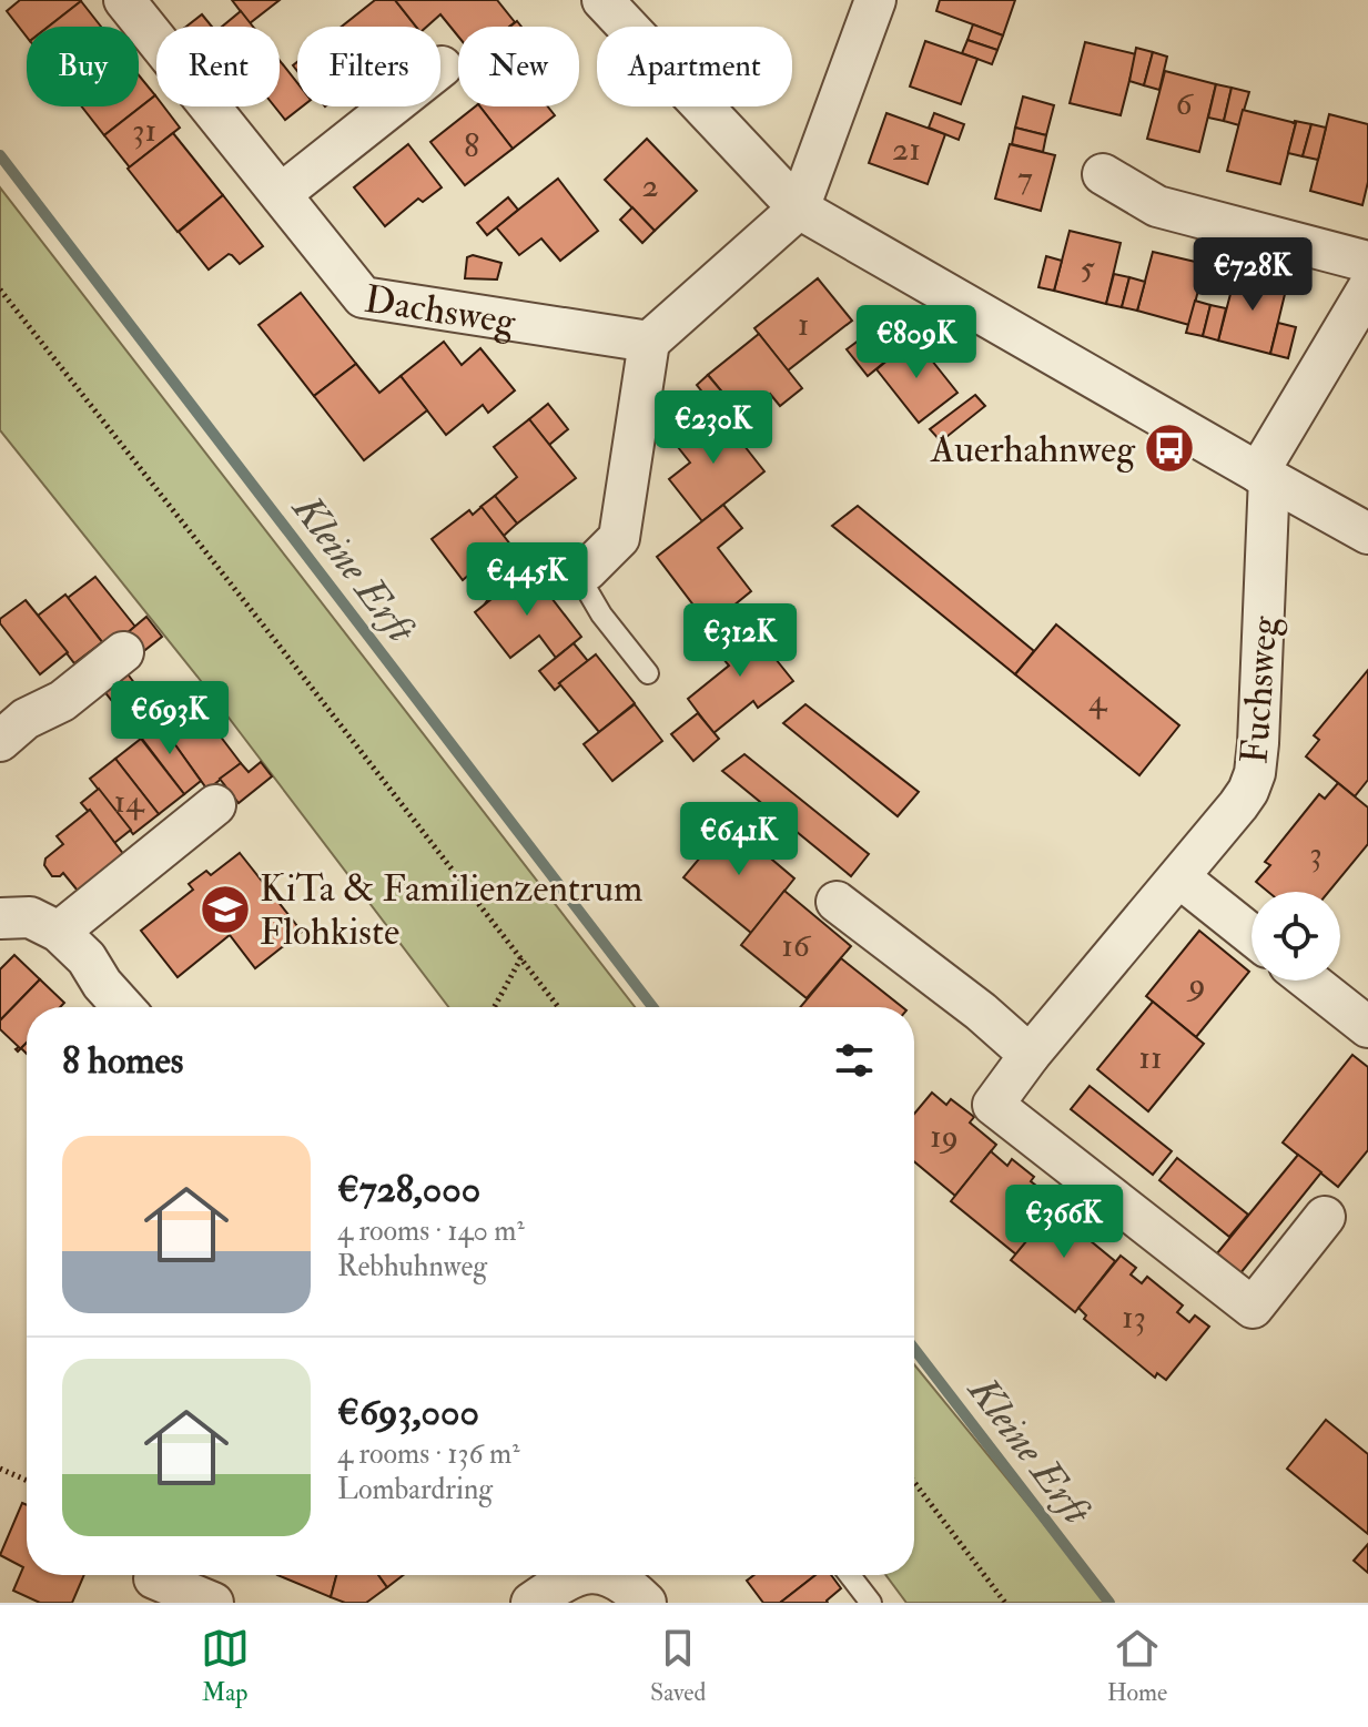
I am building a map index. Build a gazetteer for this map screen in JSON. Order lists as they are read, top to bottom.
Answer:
{
  "streets": {
    "street": ["Dachsweg", "Fuchsweg"]
  },
  "water": ["Kleine Erft"],
  "places": {
    "bus stop": ["Auerhahnweg"],
    "school or university": ["KiTa & Familienzentrum Flohkiste"]
  },
  "house_numbers": [
    "6",
    "31",
    "8",
    "21",
    "7",
    "2",
    "5",
    "1",
    "4",
    "14",
    "3",
    "16",
    "9",
    "11",
    "19",
    "13"
  ],
  "page": {
    "chip": [
      "Buy",
      "Rent",
      "Filters",
      "New",
      "Apartment"
    ],
    "price": [
      "€728K",
      "€809K",
      "€230K",
      "€445K",
      "€312K",
      "€693K",
      "€641K",
      "€366K"
    ],
    "heading": "8 homes",
    "list": [
      {
        "name": "€728,000",
        "note": "4 rooms · 140 m² · Rebhuhnweg"
      },
      {
        "name": "€693,000",
        "note": "4 rooms · 136 m² · Lombardring"
      }
    ],
    "tabs": ["Map", "Saved", "Home"]
  }
}
